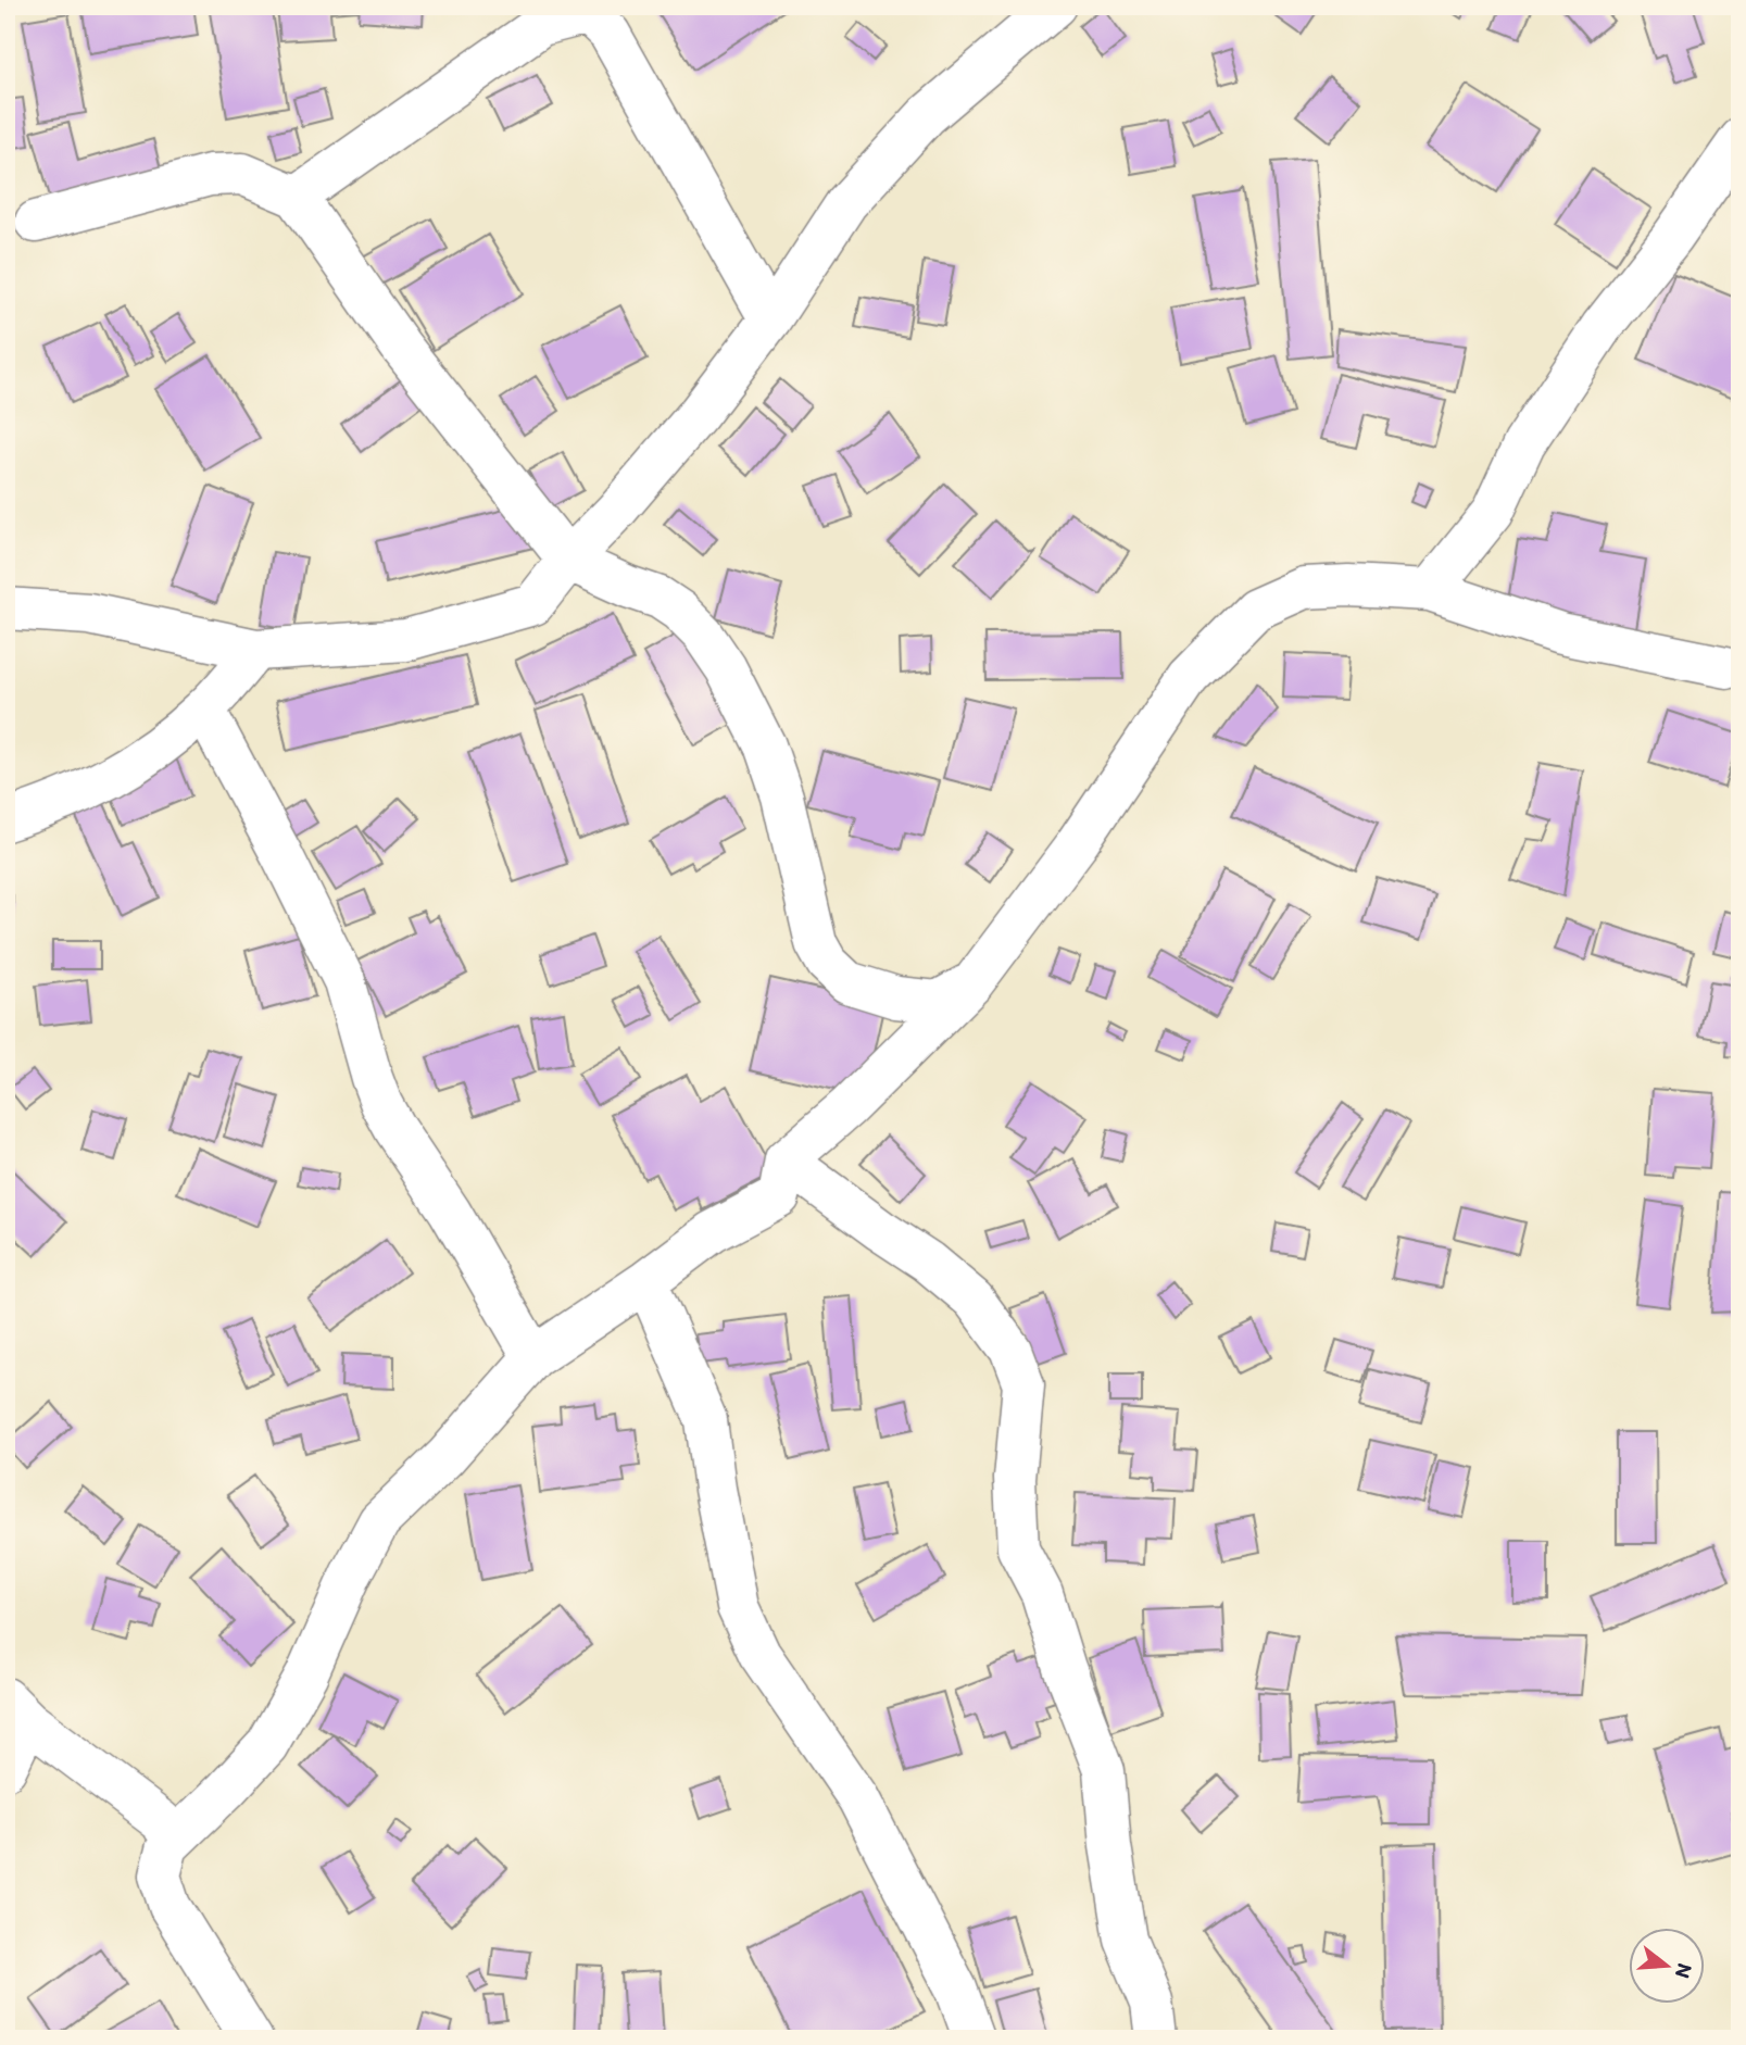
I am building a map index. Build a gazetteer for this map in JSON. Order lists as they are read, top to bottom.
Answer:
{
  "north": "right"
}
